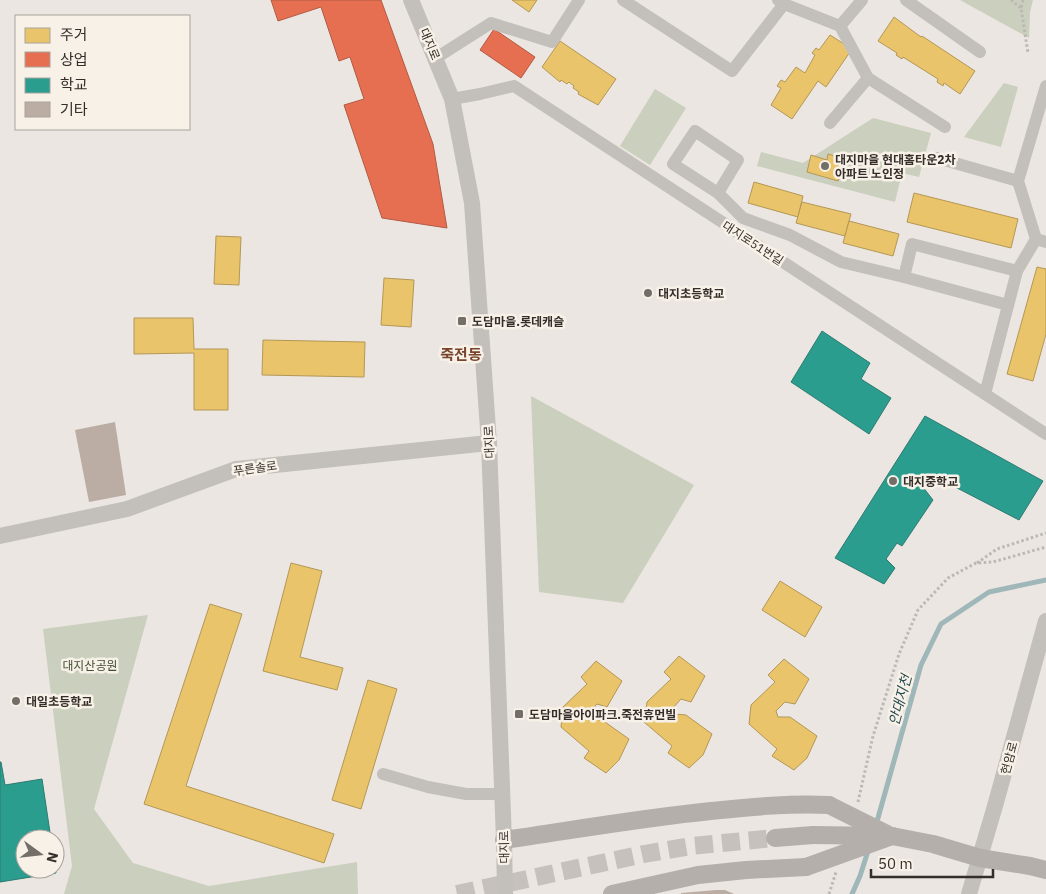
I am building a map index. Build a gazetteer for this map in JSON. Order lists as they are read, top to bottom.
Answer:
{
  "streets": {
    "street": [
      "대지로",
      "대지로51번길",
      "푸른솔로",
      "현암로"
    ]
  },
  "crossings": [
    ["대지로", "대지로51번길"],
    ["대지로", "푸른솔로"]
  ],
  "districts": ["죽전동"],
  "water": ["안대지천"],
  "parks": ["대지산공원"],
  "places": {
    "other": [
      "대지마을 현대홈타운2차 아파트 노인정",
      "대지초등학교",
      "대지중학교",
      "대일초등학교"
    ],
    "transit": ["도담마을.롯데캐슬", "도담마을아이파크.죽전휴먼빌"]
  },
  "legend": [
    "주거",
    "상업",
    "학교",
    "기타"
  ],
  "scale_bar": "50 m",
  "north": "right"
}
